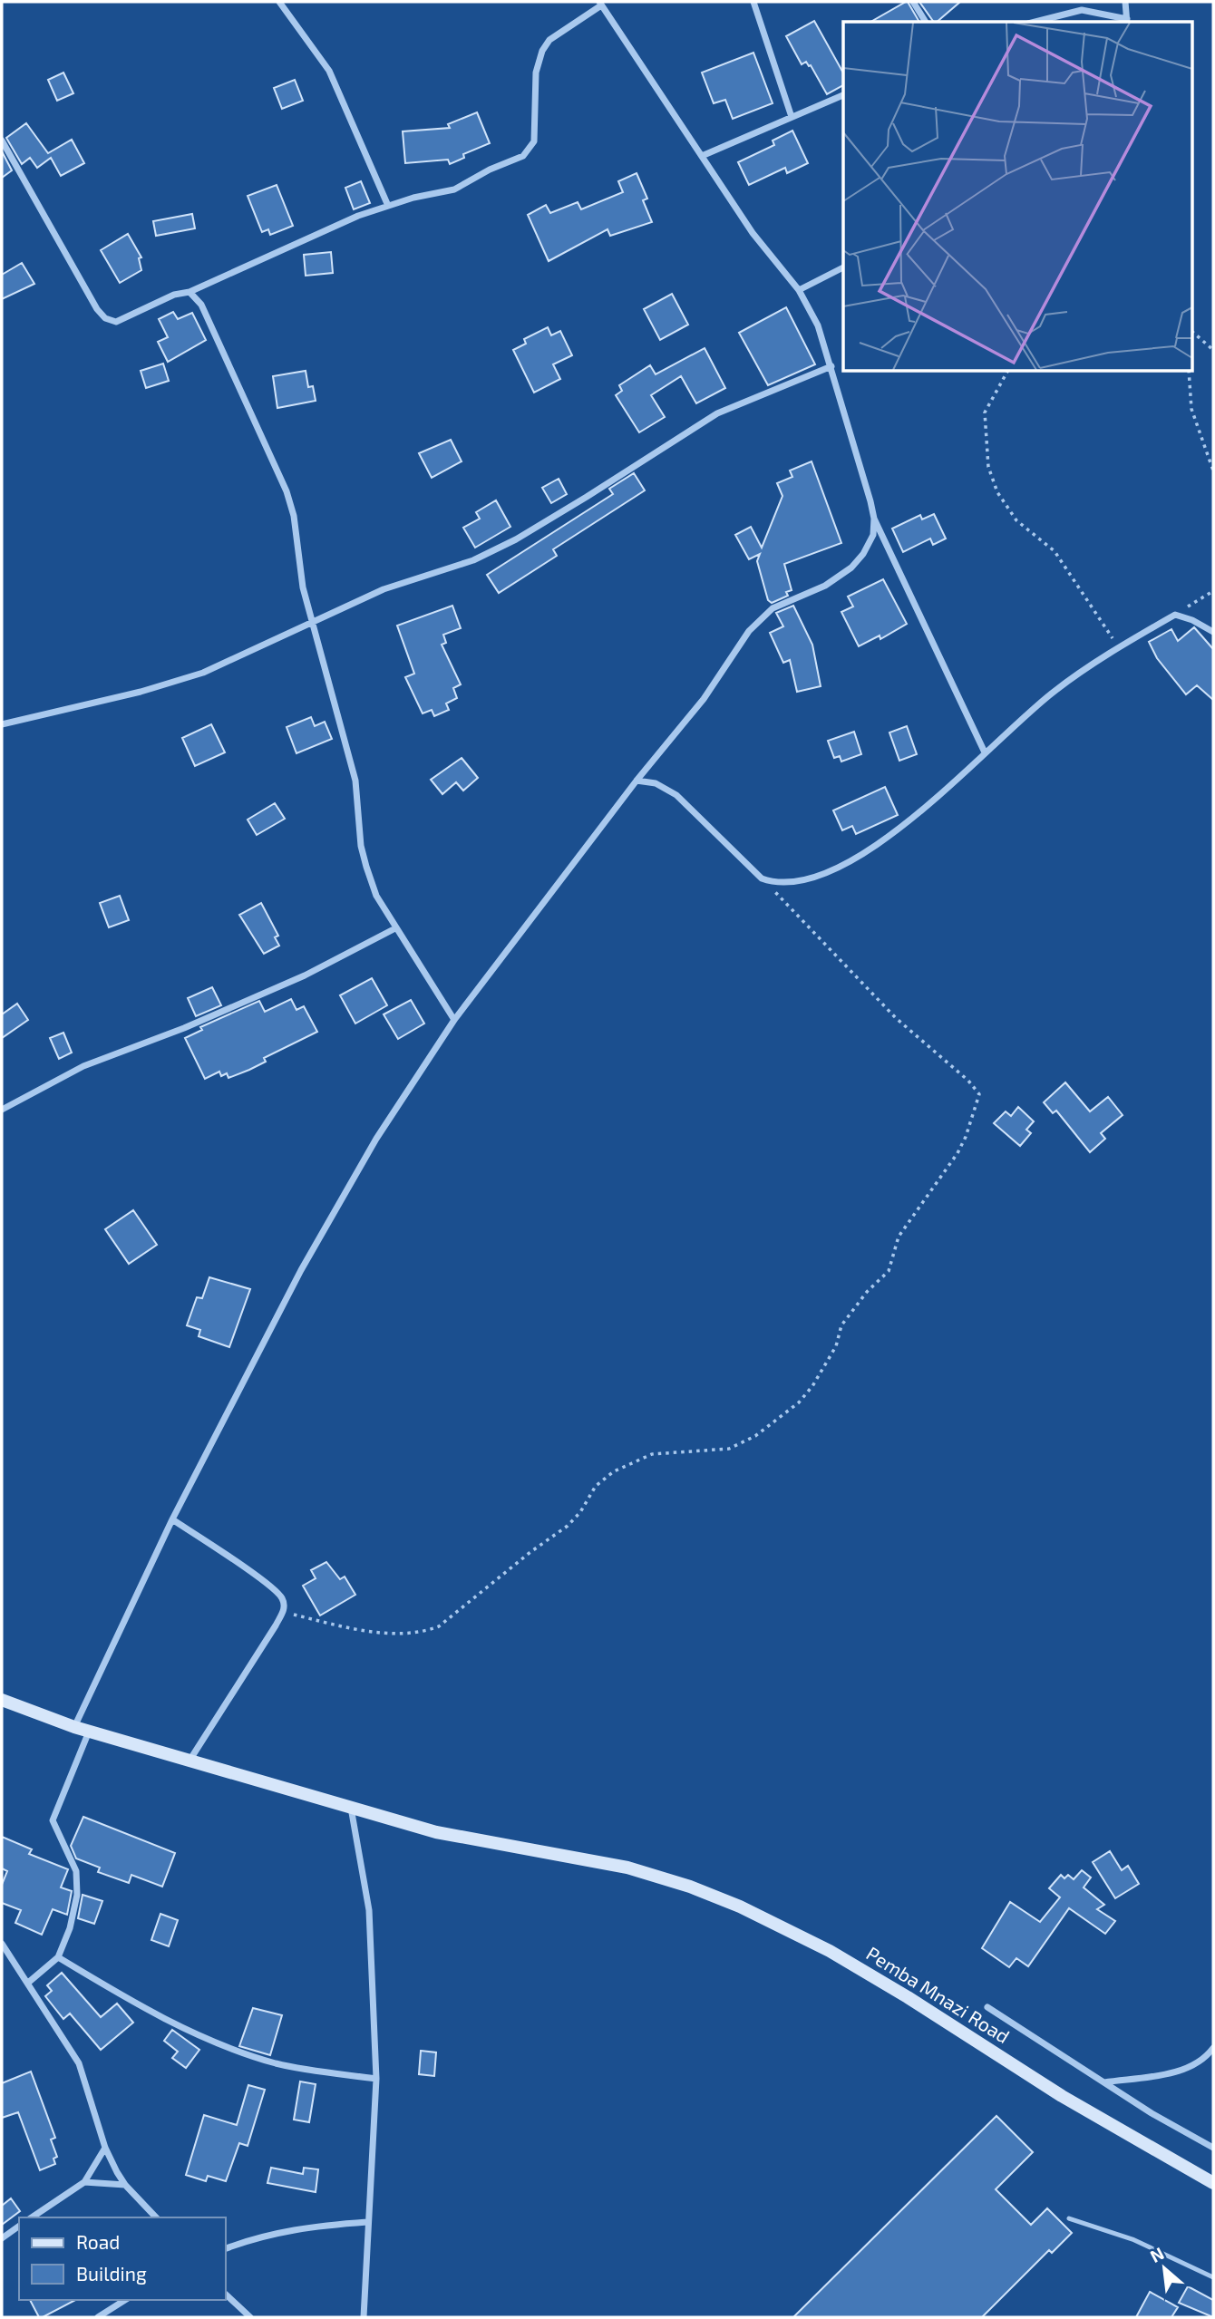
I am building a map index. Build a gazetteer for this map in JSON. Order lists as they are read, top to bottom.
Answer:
{
  "streets": {
    "main road": ["Pemba Mnazi Road"]
  },
  "legend": ["Road", "Building"],
  "north": "top left"
}
